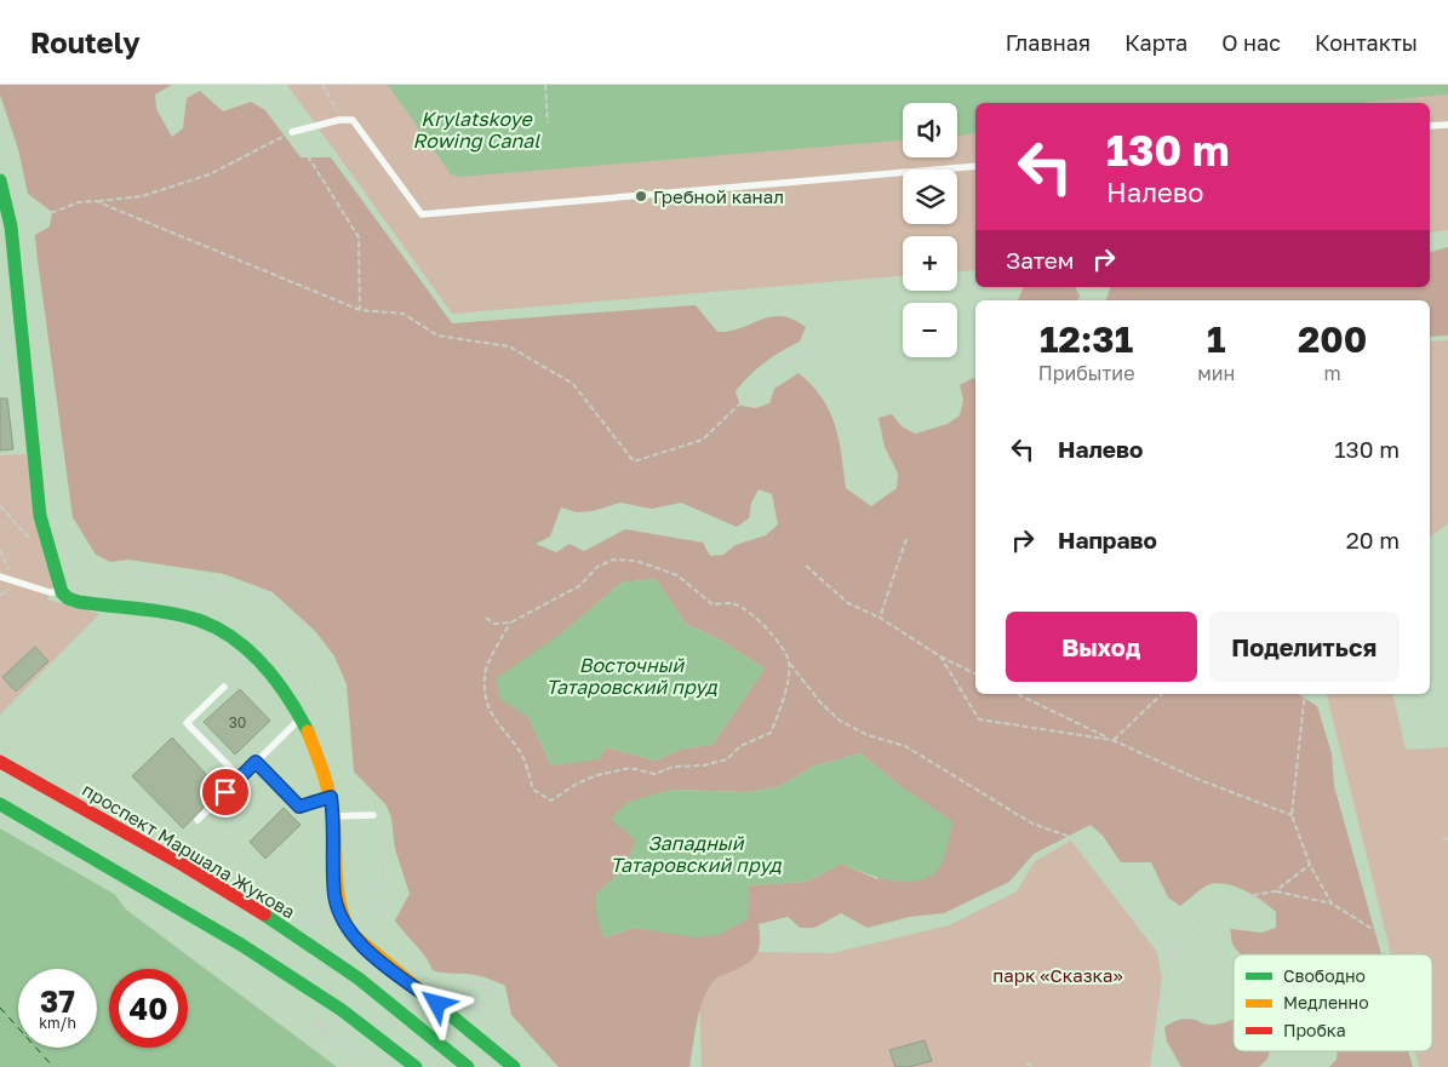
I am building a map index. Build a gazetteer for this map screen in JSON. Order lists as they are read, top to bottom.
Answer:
{
  "streets": {
    "street": ["проспект Маршала Жукова"]
  },
  "water": ["Krylatskoye Rowing Canal", "Восточный Татаровский пруд", "Западный Татаровский пруд"],
  "parks": ["парк «Сказка»"],
  "places": ["Гребной канал"],
  "house_numbers": ["30"],
  "legend": ["Свободно", "Медленно", "Пробка"],
  "page": {
    "header": "Routely",
    "nav": [
      "Главная",
      "Карта",
      "О нас",
      "Контакты"
    ],
    "map_buttons": ["+", "−"],
    "turn": ["130 m", "Налево"],
    "then": "Затем",
    "eta": [
      "12:31",
      "Прибытие",
      "1",
      "мин",
      "200",
      "m"
    ],
    "list": [
      {
        "name": "Налево",
        "value": "130 m"
      },
      {
        "name": "Направо",
        "value": "20 m"
      }
    ],
    "buttons": ["Выход", "Поделиться"],
    "speed": "37 km/h",
    "limit": "40"
  }
}
